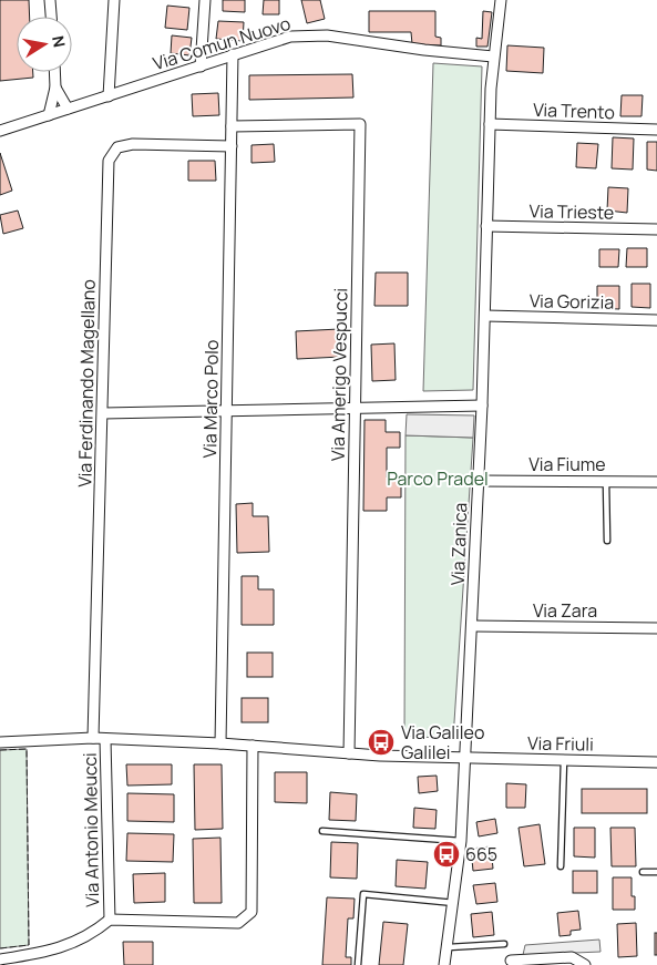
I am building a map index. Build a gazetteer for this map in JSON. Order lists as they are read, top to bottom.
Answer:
{
  "streets": {
    "street": [
      "Via Comun Nuovo",
      "Via Trento",
      "Via Trieste",
      "Via Gorizia",
      "Via Amerigo Vespucci",
      "Via Ferdinando Magellano",
      "Via Marco Polo",
      "Via Fiume",
      "Via Zanica",
      "Via Zara",
      "Via Friuli",
      "Via Antonio Meucci"
    ]
  },
  "crossings": [
    ["Via Comun Nuovo", "Via Marco Polo"],
    ["Via Comun Nuovo", "Via Zanica"],
    ["Via Trento", "Via Zanica"],
    ["Via Trieste", "Via Zanica"],
    ["Via Gorizia", "Via Zanica"],
    ["Via Amerigo Vespucci", "Via Marco Polo"],
    ["Via Ferdinando Magellano", "Via Marco Polo"],
    ["Via Fiume", "Via Zanica"],
    ["Via Zanica", "Via Zara"],
    ["Via Zanica", "Via Friuli"]
  ],
  "parks": ["Parco Pradel"],
  "places": {
    "bus stop": ["Via Galileo Galilei", "665"]
  },
  "north": "right"
}
